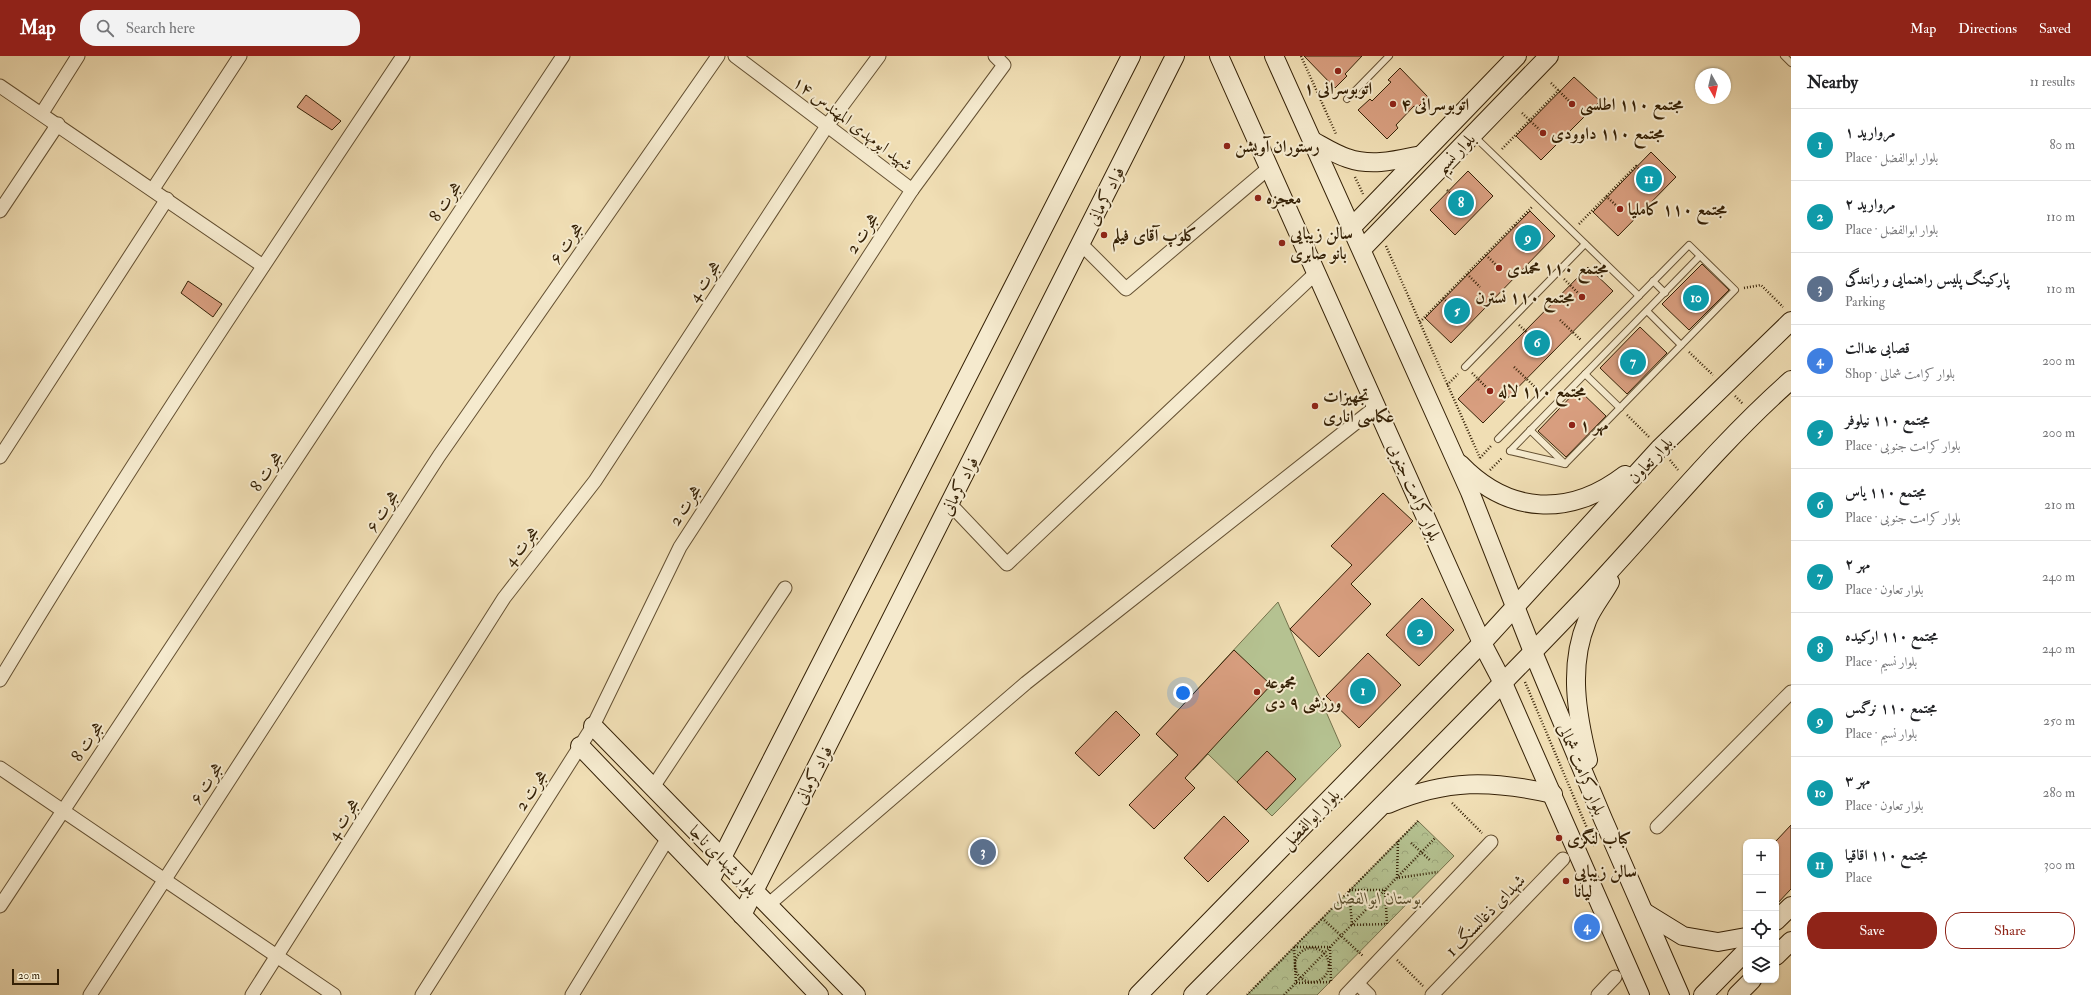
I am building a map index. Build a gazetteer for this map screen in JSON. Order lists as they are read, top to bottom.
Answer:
{
  "streets": {
    "street": [
      "شهید ابومهدی المهندس ۱۴",
      "بلوار نسیم",
      "فواد کرمانی",
      "هجرت 8",
      "هجرت 2",
      "هجرت ۶",
      "هجرت 4",
      "بلوار تعاون",
      "بلوار کرامت جنوبی",
      "بلوار کرامت شمالی",
      "بلوار ابوالفضل",
      "بلوار شهدای ناجا",
      "شهدای ذغالسنگ 1"
    ]
  },
  "crossings": [
    ["شهید ابومهدی المهندس ۱۴", "هجرت 2"],
    ["شهید ابومهدی المهندس ۱۴", "هجرت 4"],
    ["فواد کرمانی", "بلوار شهدای ناجا"],
    ["هجرت 2", "بلوار شهدای ناجا"],
    ["بلوار تعاون", "بلوار کرامت جنوبی"],
    ["بلوار تعاون", "بلوار کرامت شمالی"],
    ["بلوار تعاون", "بلوار ابوالفضل"],
    ["بلوار کرامت جنوبی", "بلوار ابوالفضل"]
  ],
  "parks": ["بوستان ابوالفضل"],
  "places": [
    "اتوبوسرانی ۱",
    "اتوبوسرانی ۴",
    "مجتمع ۱۱۰ اطلسی",
    "مجتمع ۱۱۰ داوودی",
    "رستوران آویشن",
    "معجزه",
    "مجتمع ۱۱۰ کاملیا",
    "کلوپ آقای فیلم",
    "سالن زیبایی بانو صابری",
    "مجتمع ۱۱۰ محمدی",
    "مجتمع ۱۱۰ نسترن",
    "مجتمع ۱۱۰ لاله",
    "تجهیزات عکاسی اناری",
    "مهر ۱",
    "مجموعه ورزشی ۹ دی",
    "کباب لنگری",
    "سالن زیبایی لیانا"
  ],
  "scale_bar": "20 m",
  "north": "bottom",
  "page": {
    "header": "Map",
    "search": "Search here",
    "nav": ["Map", "Directions", "Saved"],
    "heading": ["Nearby", "11 results"],
    "list": [
      {
        "mark": "1",
        "name": "مروارید ۱",
        "note": "Place · بلوار ابوالفضل",
        "value": "80 m"
      },
      {
        "mark": "2",
        "name": "مروارید ۲",
        "note": "Place · بلوار ابوالفضل",
        "value": "110 m"
      },
      {
        "mark": "3",
        "name": "پارکینگ پلیس راهنمایی و رانندگی",
        "note": "Parking",
        "value": "110 m"
      },
      {
        "mark": "4",
        "name": "قصابی عدالت",
        "note": "Shop · بلوار کرامت شمالی",
        "value": "200 m"
      },
      {
        "mark": "5",
        "name": "مجتمع ۱۱۰ نیلوفر",
        "note": "Place · بلوار کرامت جنوبی",
        "value": "200 m"
      },
      {
        "mark": "6",
        "name": "مجتمع ۱۱۰ یاس",
        "note": "Place · بلوار کرامت جنوبی",
        "value": "210 m"
      },
      {
        "mark": "7",
        "name": "مهر ۲",
        "note": "Place · بلوار تعاون",
        "value": "240 m"
      },
      {
        "mark": "8",
        "name": "مجتمع ۱۱۰ ارکیده",
        "note": "Place · بلوار نسیم",
        "value": "240 m"
      },
      {
        "mark": "9",
        "name": "مجتمع ۱۱۰ نرگس",
        "note": "Place · بلوار نسیم",
        "value": "250 m"
      },
      {
        "mark": "10",
        "name": "مهر ۳",
        "note": "Place · بلوار تعاون",
        "value": "280 m"
      },
      {
        "mark": "11",
        "name": "مجتمع ۱۱۰ اقاقیا",
        "note": "Place",
        "value": "300 m"
      }
    ],
    "pins": [
      "11",
      "8",
      "9",
      "10",
      "5",
      "6",
      "7",
      "2",
      "1",
      "3",
      "4"
    ],
    "map_buttons": ["+", "−"],
    "buttons": ["Save", "Share"],
    "scale": "20 m"
  }
}
